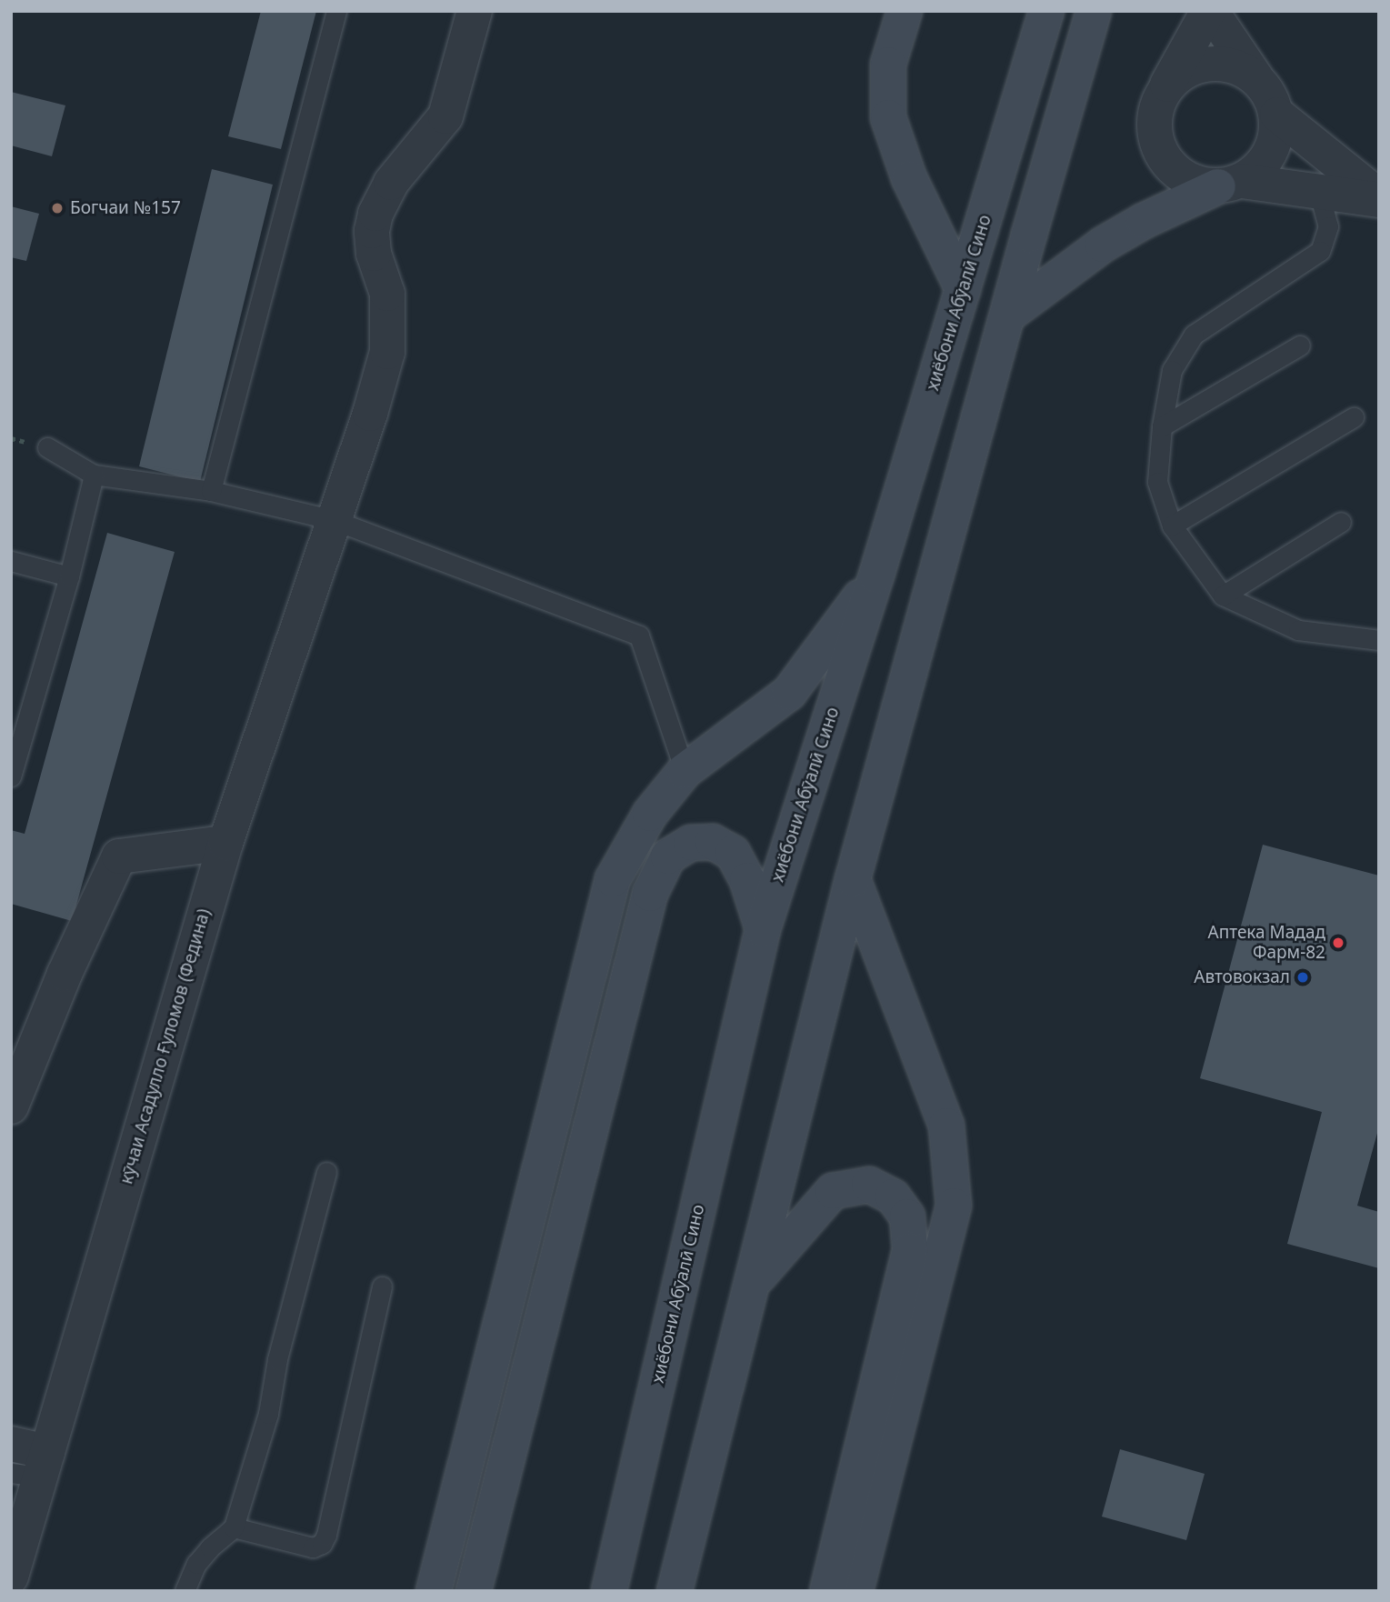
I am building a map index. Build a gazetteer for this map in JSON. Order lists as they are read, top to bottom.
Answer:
{
  "streets": {
    "main road": ["хиёбони Абӯалӣ Сино"],
    "street": ["кӯчаи Асадулло Ғуломов (Федина)"]
  },
  "places": ["Богчаи №157", "Аптека Мадад Фарм-82", "Автовокзал"]
}
